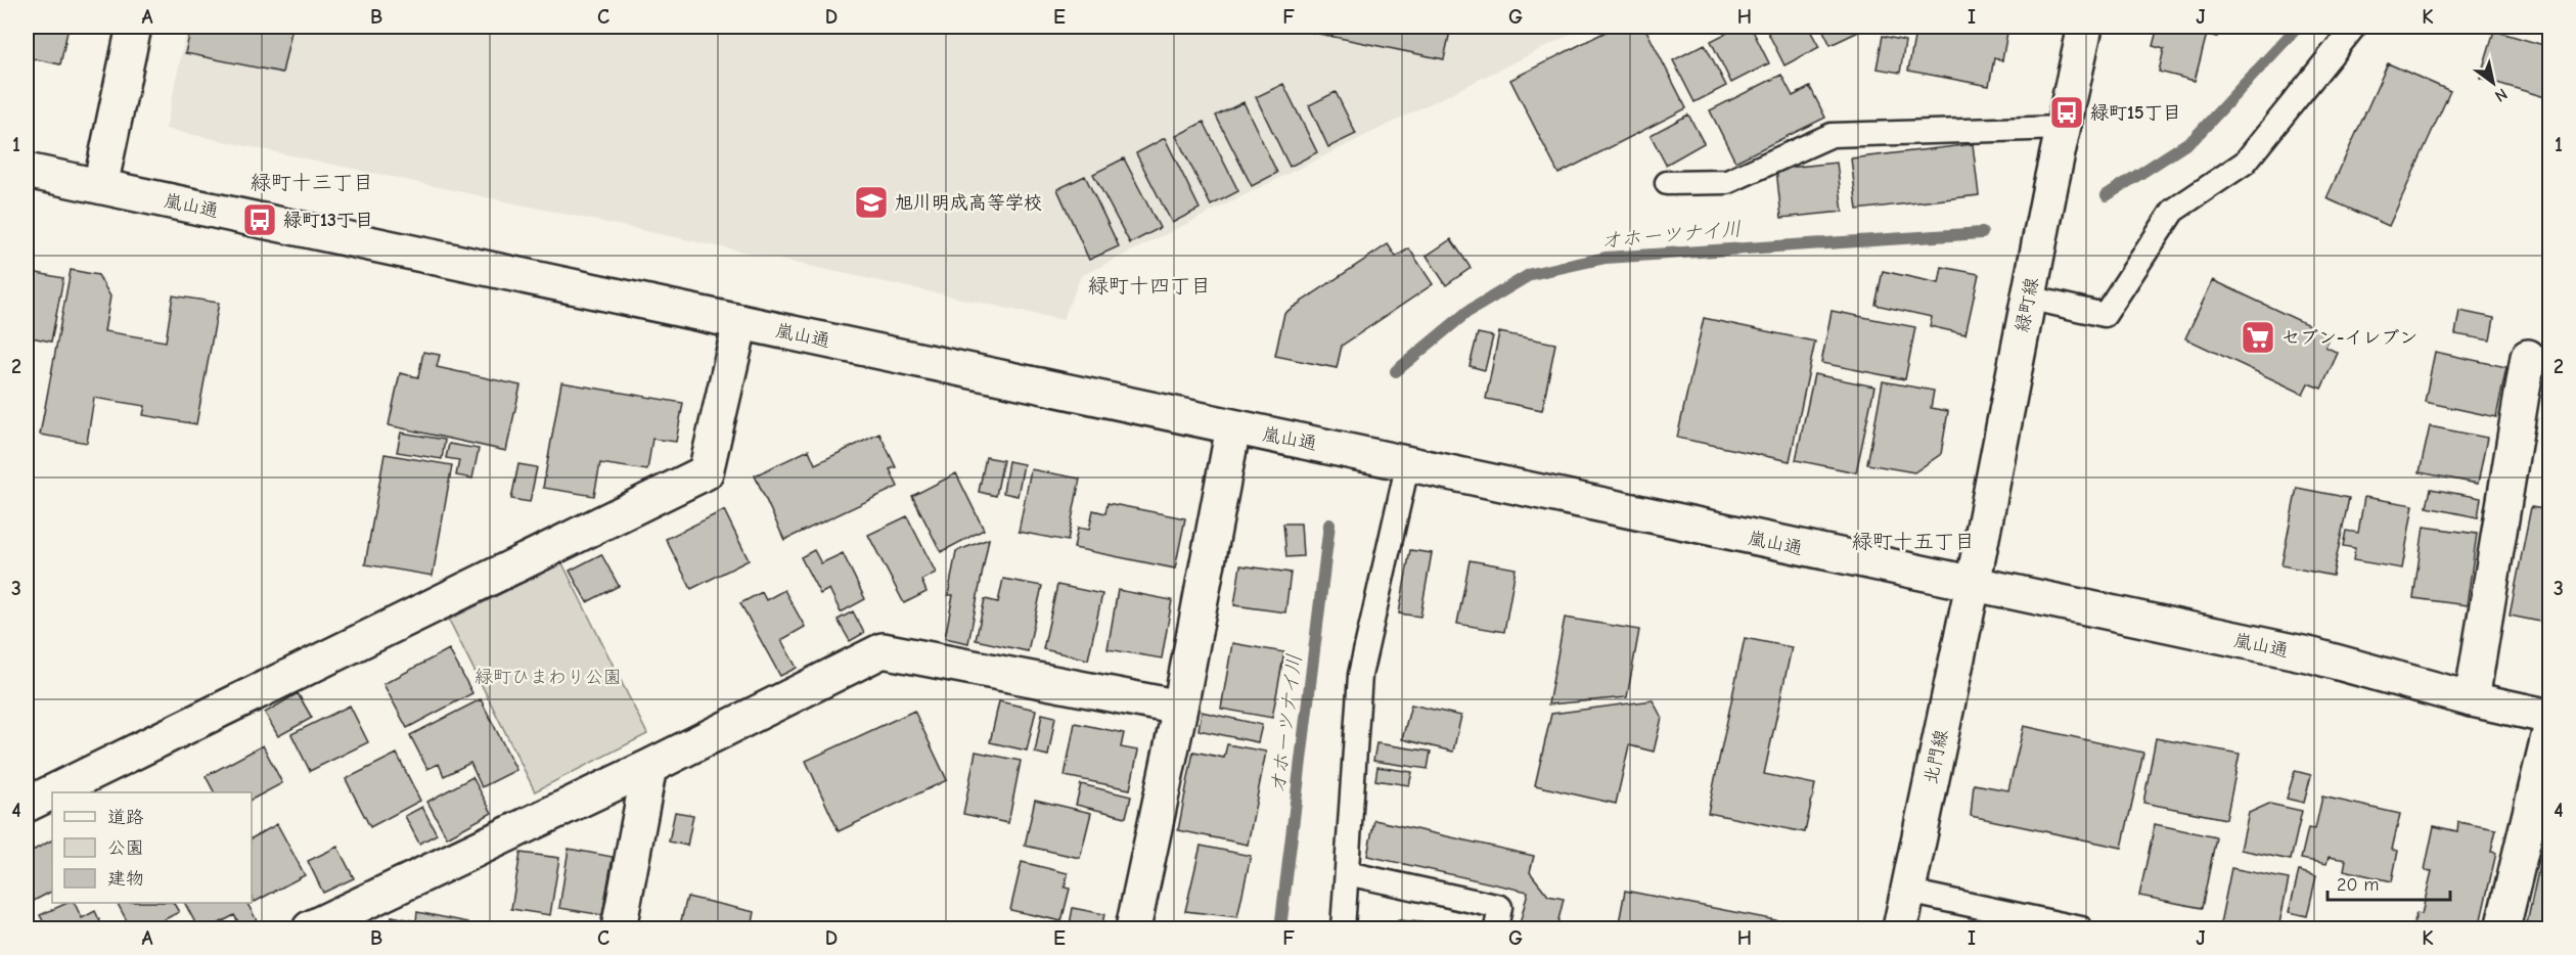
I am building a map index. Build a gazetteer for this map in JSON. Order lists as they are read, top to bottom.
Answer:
{
  "streets": {
    "street": ["嵐山通", "緑町線", "北門線"]
  },
  "crossings": [
    ["嵐山通", "緑町線"],
    ["嵐山通", "北門線"],
    ["緑町線", "北門線"]
  ],
  "districts": ["緑町十三丁目", "緑町十四丁目", "緑町十五丁目"],
  "water": ["オホーツナイ川"],
  "parks": ["緑町ひまわり公園"],
  "places": {
    "bus stop": ["緑町15丁目", "緑町13丁目"],
    "school or university": ["旭川明成高等学校"],
    "supermarket": ["セブン-イレブン"]
  },
  "legend": ["道路", "公園", "建物"],
  "scale_bar": "20 m",
  "north": "bottom right",
  "grid": {
    "columns": [
      "A",
      "B",
      "C",
      "D",
      "E",
      "F",
      "G",
      "H",
      "I",
      "J",
      "K"
    ],
    "rows": [
      "1",
      "2",
      "3",
      "4"
    ]
  }
}
